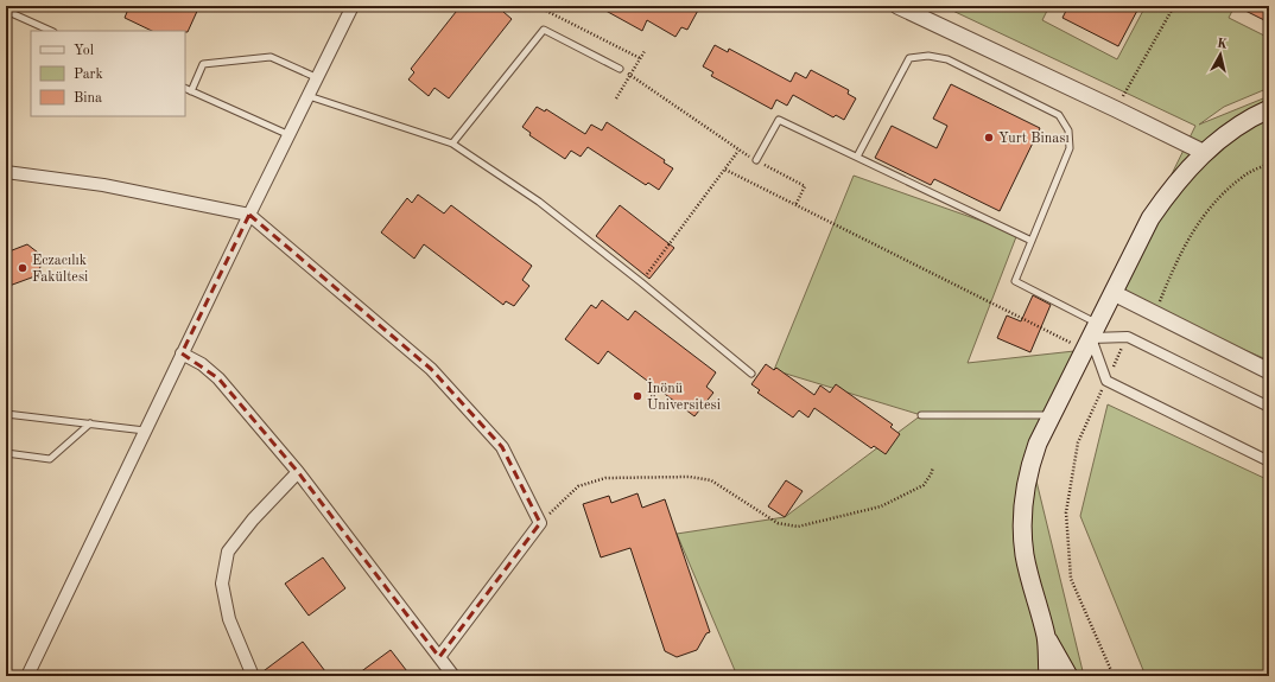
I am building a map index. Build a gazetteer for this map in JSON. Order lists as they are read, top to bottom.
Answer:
{
  "places": ["Yurt Binası", "Eczacılık Fakültesi", "İnönü Üniversitesi"],
  "legend": ["Yol", "Park", "Bina"],
  "north": "top"
}
